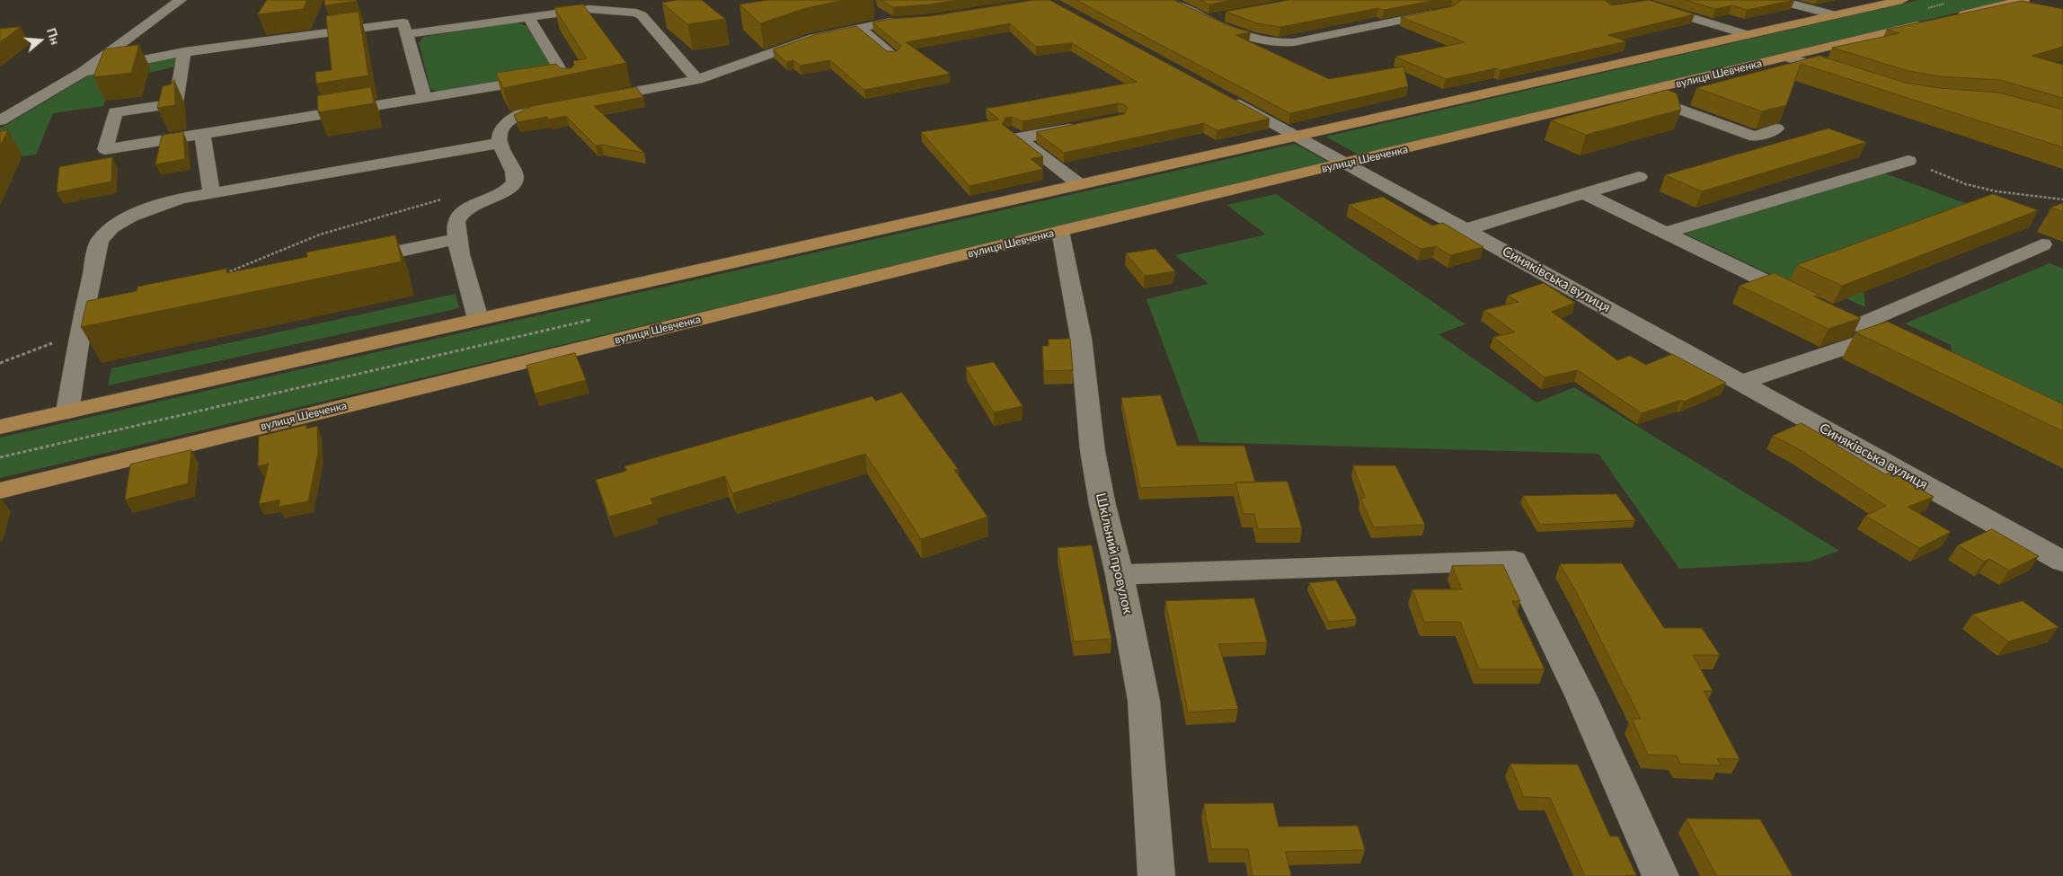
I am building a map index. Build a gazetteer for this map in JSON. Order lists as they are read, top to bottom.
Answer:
{
  "streets": {
    "main road": ["вулиця Шевченка"],
    "street": ["Синяківська вулиця", "Шкільний провулок"]
  },
  "crossings": [
    ["вулиця Шевченка", "Синяківська вулиця"],
    ["вулиця Шевченка", "Шкільний провулок"]
  ],
  "north": "right"
}
